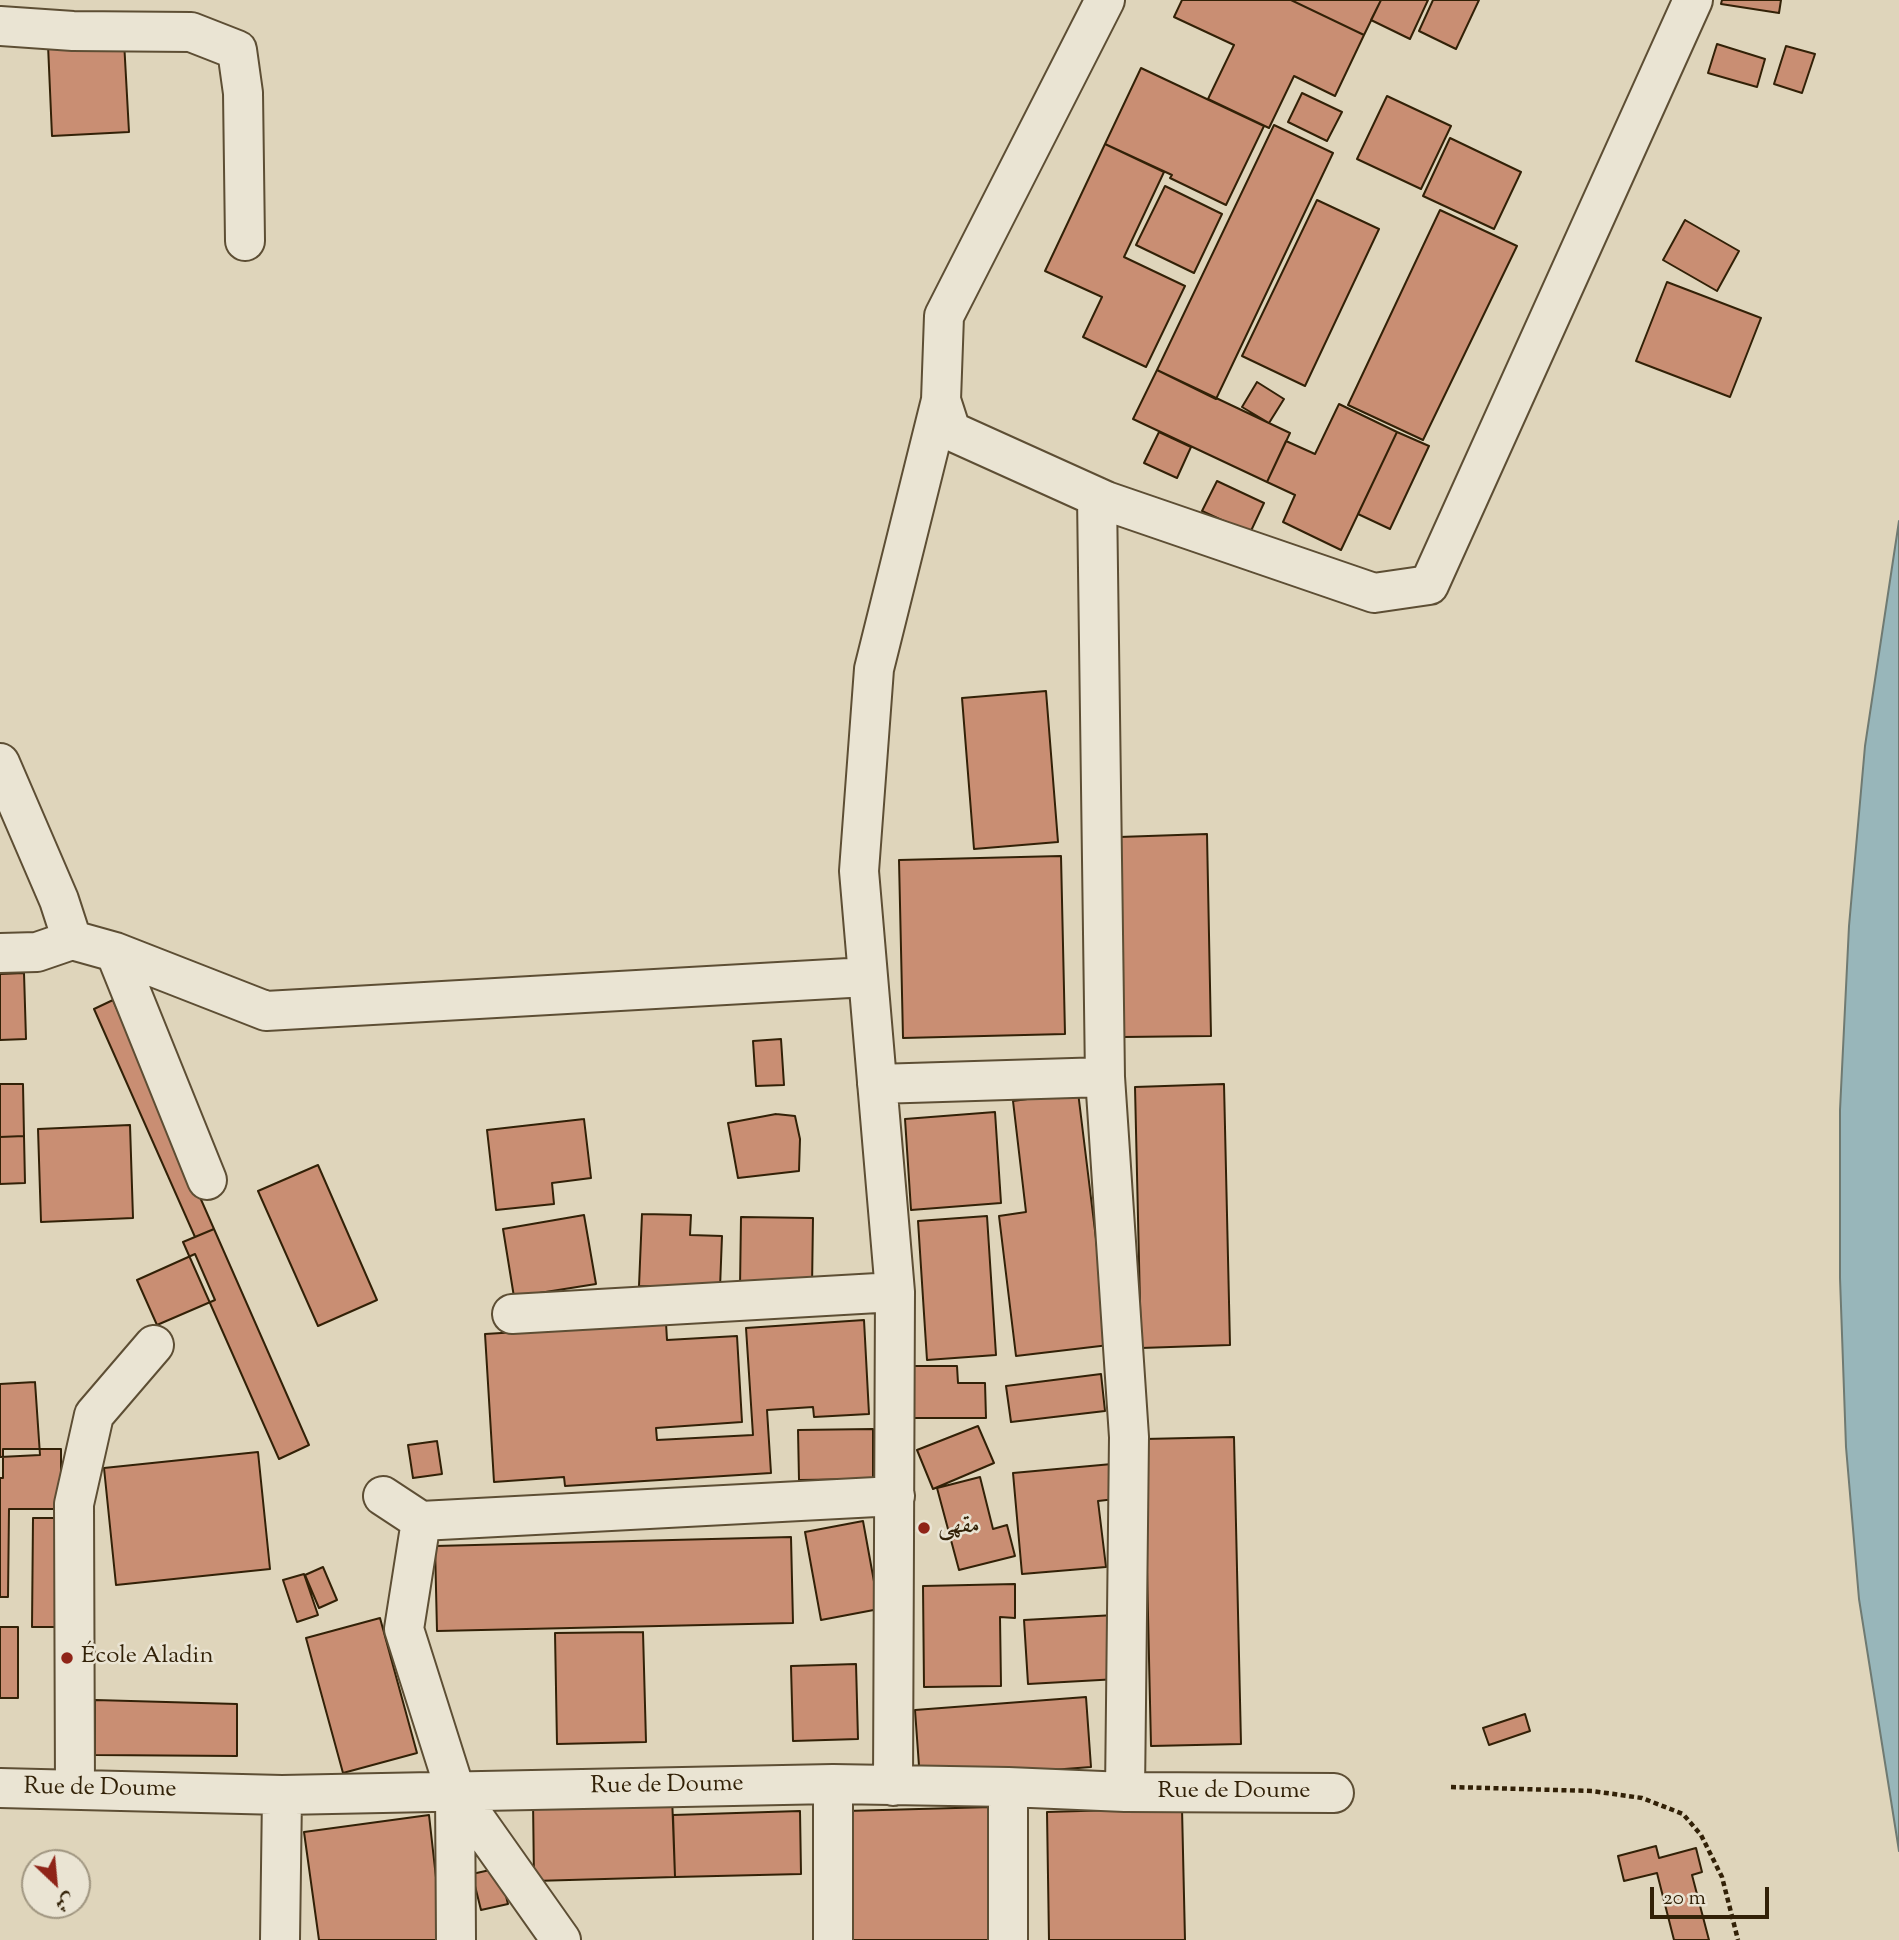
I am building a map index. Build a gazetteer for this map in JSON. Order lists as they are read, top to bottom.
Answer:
{
  "streets": {
    "street": ["Rue de Doume"]
  },
  "places": ["مقهى", "École Aladin"],
  "scale_bar": "20 m",
  "north": "bottom right"
}
